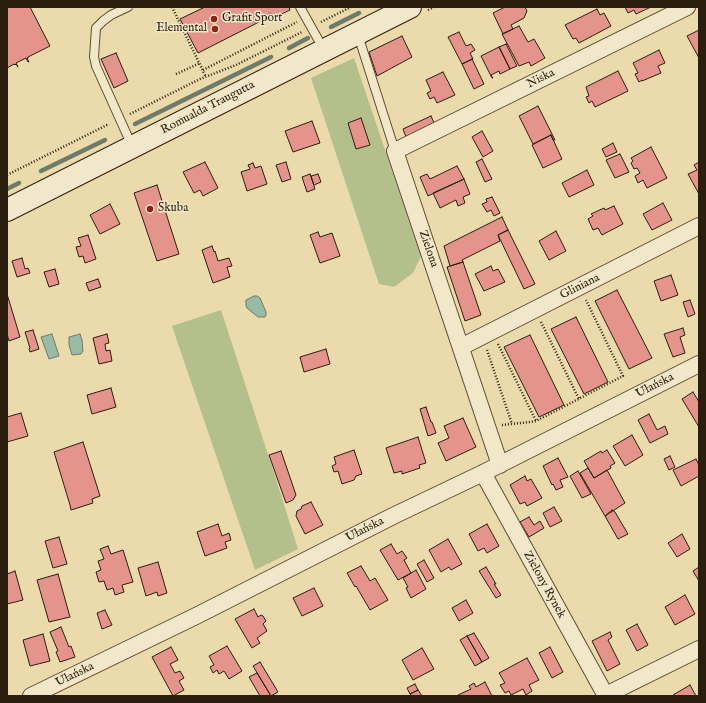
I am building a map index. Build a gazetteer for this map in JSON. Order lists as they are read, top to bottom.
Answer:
{
  "streets": {
    "street": [
      "Niska",
      "Romualda Traugutta",
      "Zielona",
      "Gliniana",
      "Ułańska",
      "Zielony Rynek"
    ]
  },
  "crossings": [
    ["Niska", "Zielona"],
    ["Romualda Traugutta", "Zielona"],
    ["Zielona", "Gliniana"],
    ["Zielona", "Ułańska"],
    ["Ułańska", "Zielony Rynek"]
  ],
  "places": ["Grafit Sport", "Elemental", "Skuba"]
}
